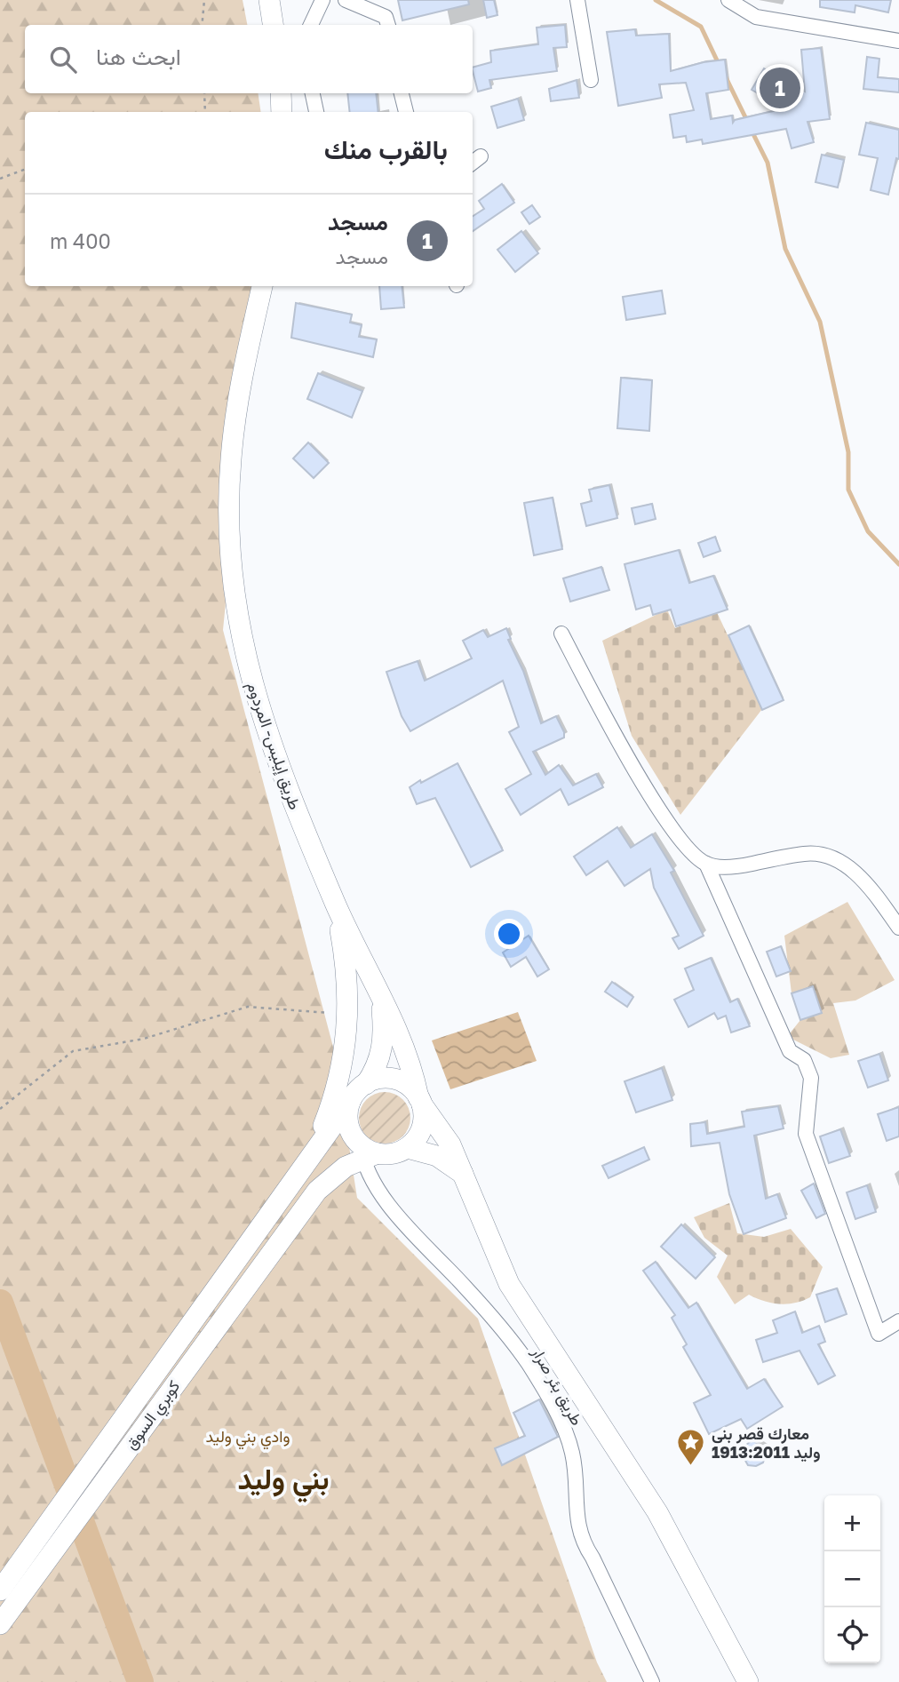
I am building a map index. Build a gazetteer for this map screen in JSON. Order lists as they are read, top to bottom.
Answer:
{
  "streets": {
    "highway": ["طريق إيليس- المردوم", "كوبري السوق"],
    "street": ["طريق بئر صرار"]
  },
  "crossings": [
    ["طريق بئر صرار", "كوبري السوق"]
  ],
  "districts": ["بني وليد"],
  "parks": ["وادي بني وليد"],
  "places": {
    "place": ["معارك قصر بني وليد 1913:2011"]
  },
  "page": {
    "search": "ابحث هنا",
    "pins": "1",
    "heading": "بالقرب منك",
    "list": [
      {
        "mark": "1",
        "name": "مسجد",
        "note": "مسجد",
        "value": "400 m"
      }
    ],
    "map_buttons": ["+", "−"]
  }
}
